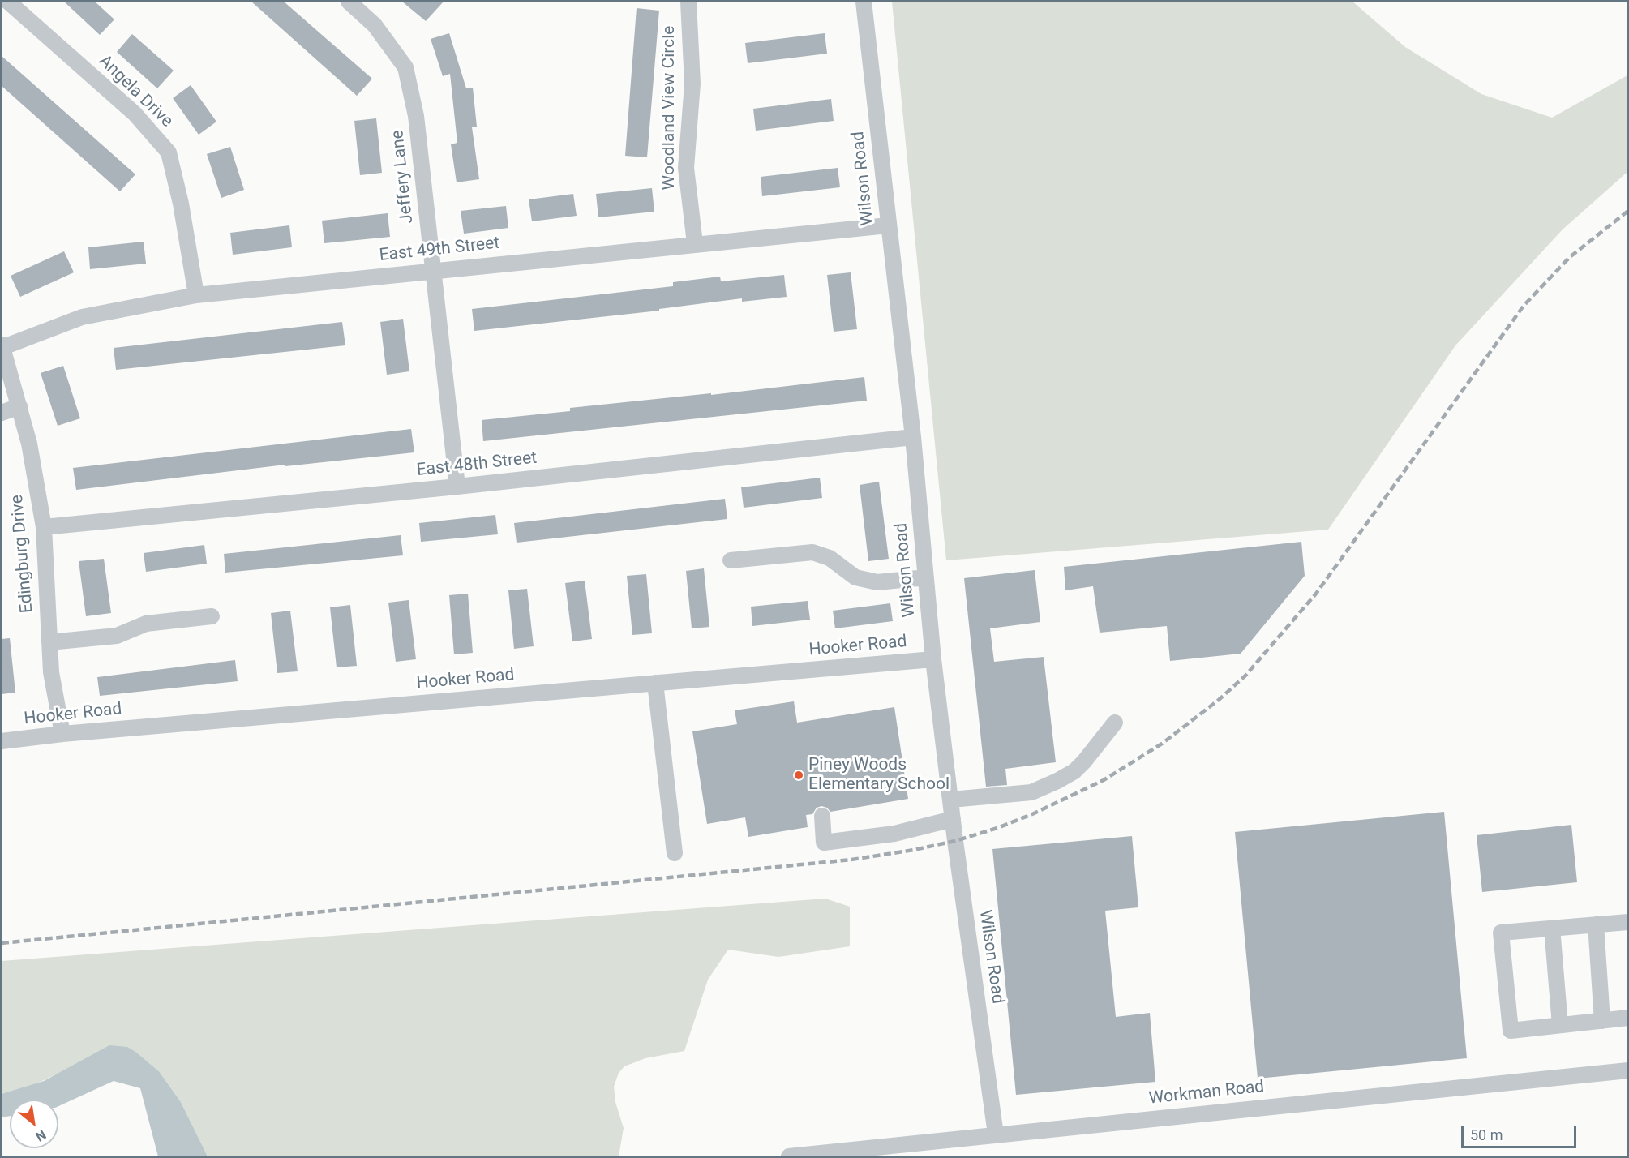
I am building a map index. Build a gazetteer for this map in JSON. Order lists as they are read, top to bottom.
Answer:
{
  "streets": {
    "street": [
      "Angela Drive",
      "Woodland View Circle",
      "Jeffery Lane",
      "Wilson Road",
      "East 49th Street",
      "East 48th Street",
      "Edingburg Drive",
      "Hooker Road",
      "Workman Road"
    ]
  },
  "crossings": [
    ["Angela Drive", "East 49th Street"],
    ["Woodland View Circle", "East 49th Street"],
    ["Jeffery Lane", "East 49th Street"],
    ["Jeffery Lane", "East 48th Street"],
    ["Wilson Road", "East 49th Street"],
    ["Wilson Road", "East 48th Street"],
    ["Wilson Road", "Hooker Road"],
    ["Wilson Road", "Workman Road"],
    ["East 49th Street", "Edingburg Drive"],
    ["East 48th Street", "Edingburg Drive"],
    ["Edingburg Drive", "Hooker Road"]
  ],
  "places": ["Piney Woods Elementary School"],
  "scale_bar": "50 m",
  "north": "bottom right"
}
